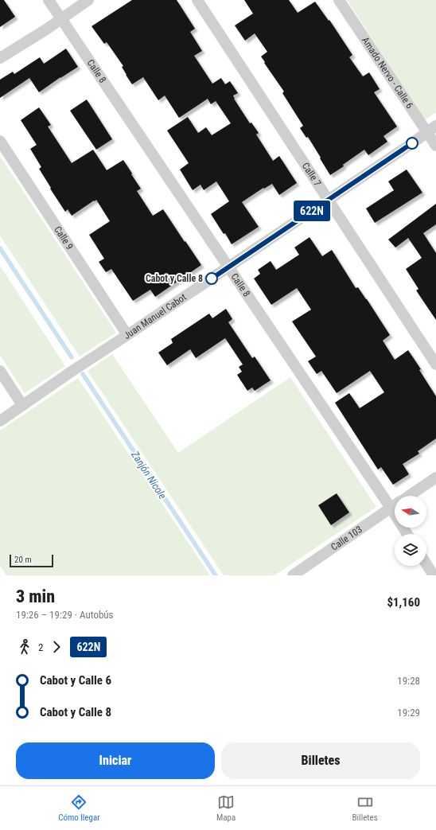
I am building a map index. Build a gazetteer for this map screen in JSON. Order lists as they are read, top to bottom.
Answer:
{
  "streets": {
    "street": [
      "Calle 8",
      "Amado Nervo - Calle 6",
      "Calle 7",
      "Calle 9",
      "Juan Manuel Cabot",
      "Calle 103"
    ]
  },
  "crossings": [
    ["Calle 8", "Juan Manuel Cabot"],
    ["Calle 8", "Calle 103"],
    ["Amado Nervo - Calle 6", "Juan Manuel Cabot"],
    ["Calle 7", "Juan Manuel Cabot"],
    ["Calle 9", "Juan Manuel Cabot"]
  ],
  "water": ["Zanjón Nicole"],
  "places": ["Cabot y Calle 8"],
  "lines": ["bus line 622N"],
  "scale_bar": "20 m",
  "north": "left",
  "page": {
    "on_map": "622N",
    "scale": "20 m",
    "heading": ["3 min", "19:26 – 19:29 · Autobús", "$1,160"],
    "legs": ["2", "622N"],
    "list": [
      {
        "name": "Cabot y Calle 6",
        "value": "19:28"
      },
      {
        "name": "Cabot y Calle 8",
        "value": "19:29"
      }
    ],
    "buttons": ["Iniciar", "Billetes"],
    "tabs": ["Cómo llegar", "Mapa", "Billetes"]
  }
}
